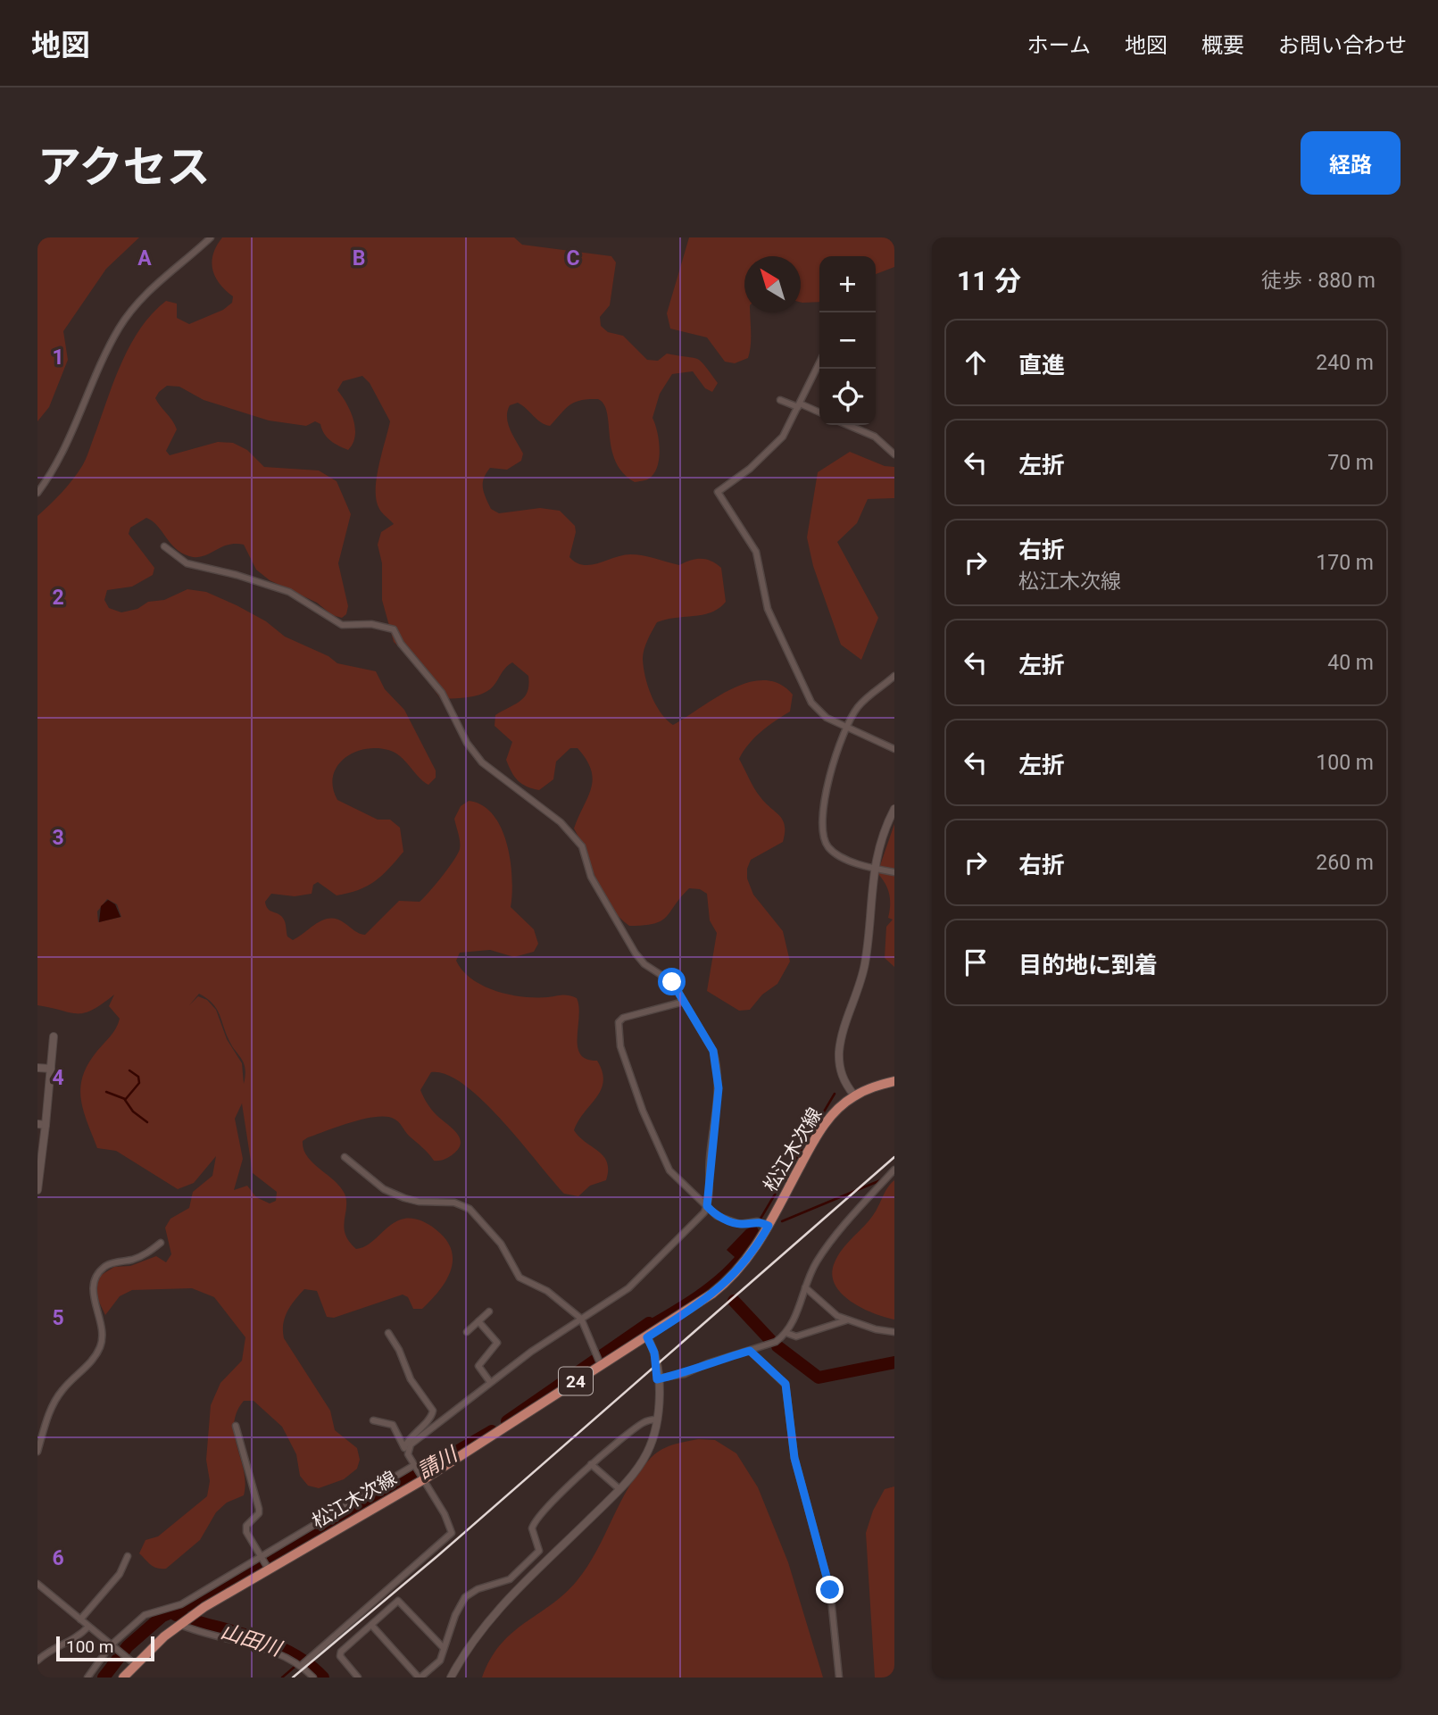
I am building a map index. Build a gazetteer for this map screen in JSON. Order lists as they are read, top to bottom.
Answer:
{
  "streets": {
    "main road": ["松江木次線", "24"]
  },
  "water": ["請川", "山田川"],
  "scale_bar": "100 m",
  "north": "top left",
  "page": {
    "header": "地図",
    "nav": [
      "ホーム",
      "地図",
      "概要",
      "お問い合わせ"
    ],
    "title": "アクセス",
    "buttons": "経路",
    "heading": ["11 分", "徒歩 · 880 m"],
    "map_buttons": ["+", "−"],
    "list": [
      ["直進", "240 m"],
      ["左折", "70 m"],
      ["右折", "松江木次線", "170 m"],
      ["左折", "40 m"],
      ["左折", "100 m"],
      ["右折", "260 m"],
      "目的地に到着"
    ],
    "scale": "100 m"
  },
  "grid": {
    "columns": ["A", "B", "C"],
    "rows": [
      "1",
      "2",
      "3",
      "4",
      "5",
      "6"
    ]
  }
}
